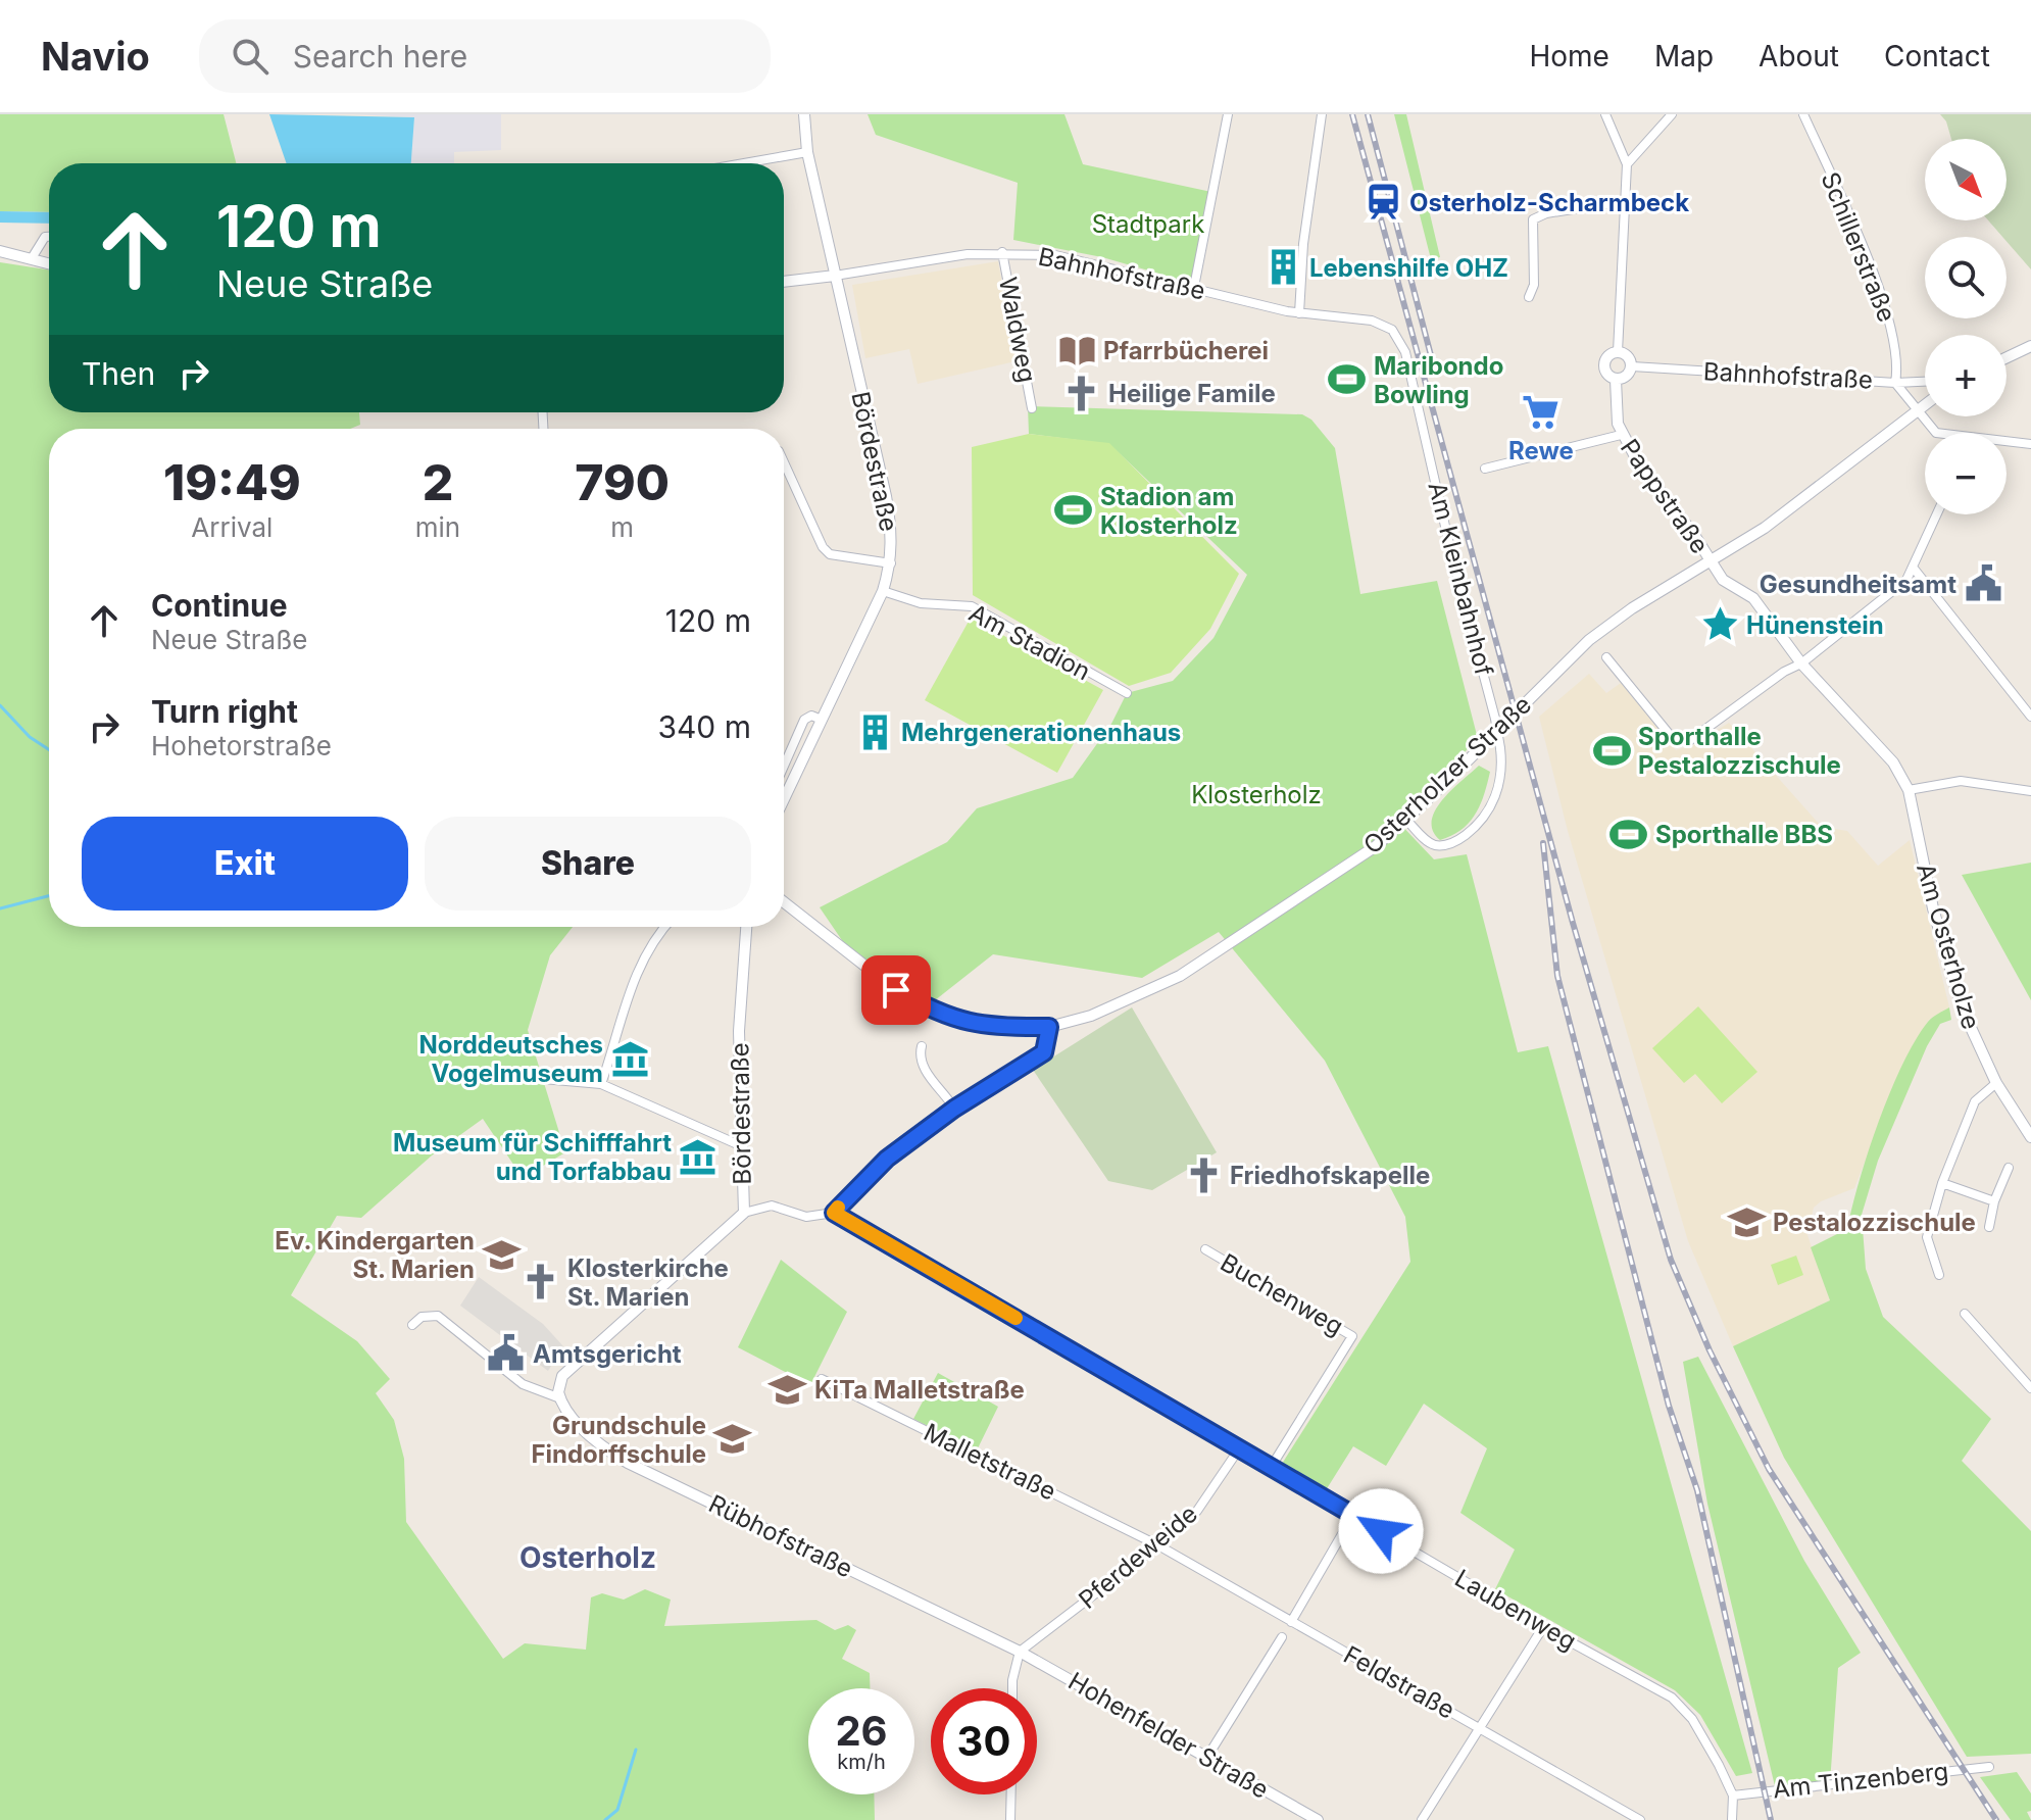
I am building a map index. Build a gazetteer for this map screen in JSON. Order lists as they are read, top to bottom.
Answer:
{
  "streets": {
    "street": [
      "Schillerstraße",
      "Bahnhofstraße",
      "Waldweg",
      "Bördestraße",
      "Pappstraße",
      "Am Kleinbahnhof",
      "Am Stadion",
      "Osterholzer Straße",
      "Am Osterholze",
      "Buchenweg",
      "Malletstraße",
      "Rübhofstraße",
      "Pferdeweide",
      "Laubenweg",
      "Feldstraße",
      "Hohenfelder Straße",
      "Am Tinzenberg"
    ]
  },
  "crossings": [
    ["Schillerstraße", "Bahnhofstraße"],
    ["Bahnhofstraße", "Waldweg"],
    ["Bahnhofstraße", "Bördestraße"],
    ["Bahnhofstraße", "Pappstraße"],
    ["Bahnhofstraße", "Am Kleinbahnhof"],
    ["Bahnhofstraße", "Osterholzer Straße"],
    ["Bördestraße", "Am Stadion"],
    ["Pappstraße", "Osterholzer Straße"],
    ["Pappstraße", "Am Osterholze"],
    ["Am Kleinbahnhof", "Osterholzer Straße"],
    ["Buchenweg", "Laubenweg"],
    ["Malletstraße", "Pferdeweide"],
    ["Malletstraße", "Feldstraße"],
    ["Rübhofstraße", "Pferdeweide"],
    ["Rübhofstraße", "Hohenfelder Straße"],
    ["Pferdeweide", "Laubenweg"],
    ["Pferdeweide", "Feldstraße"],
    ["Pferdeweide", "Hohenfelder Straße"],
    ["Laubenweg", "Am Tinzenberg"]
  ],
  "districts": ["Osterholz"],
  "parks": ["Stadtpark", "Klosterholz"],
  "places": {
    "station": ["Osterholz-Scharmbeck"],
    "building": ["Lebenshilfe OHZ", "Mehrgenerationenhaus"],
    "library": ["Pfarrbücherei"],
    "sports": [
      "Maribondo Bowling",
      "Stadion am Klosterholz",
      "Sporthalle Pestalozzischule",
      "Sporthalle BBS"
    ],
    "church": ["Heilige Famile", "Friedhofskapelle", "Klosterkirche St. Marien"],
    "supermarket": ["Rewe"],
    "public building": ["Gesundheitsamt", "Amtsgericht"],
    "place": ["Hünenstein"],
    "museum": ["Norddeutsches Vogelmuseum", "Museum für Schifffahrt und Torfabbau"],
    "school or university": [
      "Pestalozzischule",
      "Ev. Kindergarten St. Marien",
      "KiTa Malletstraße",
      "Grundschule Findorffschule"
    ]
  },
  "north": "bottom right",
  "page": {
    "header": "Navio",
    "search": "Search here",
    "nav": [
      "Home",
      "Map",
      "About",
      "Contact"
    ],
    "map_buttons": ["+", "−"],
    "turn": ["120 m", "Neue Straße"],
    "then": "Then",
    "eta": [
      "19:49",
      "Arrival",
      "2",
      "min",
      "790",
      "m"
    ],
    "list": [
      {
        "name": "Continue",
        "note": "Neue Straße",
        "value": "120 m"
      },
      {
        "name": "Turn right",
        "note": "Hohetorstraße",
        "value": "340 m"
      }
    ],
    "buttons": ["Exit", "Share"],
    "speed": "26 km/h",
    "limit": "30"
  }
}
